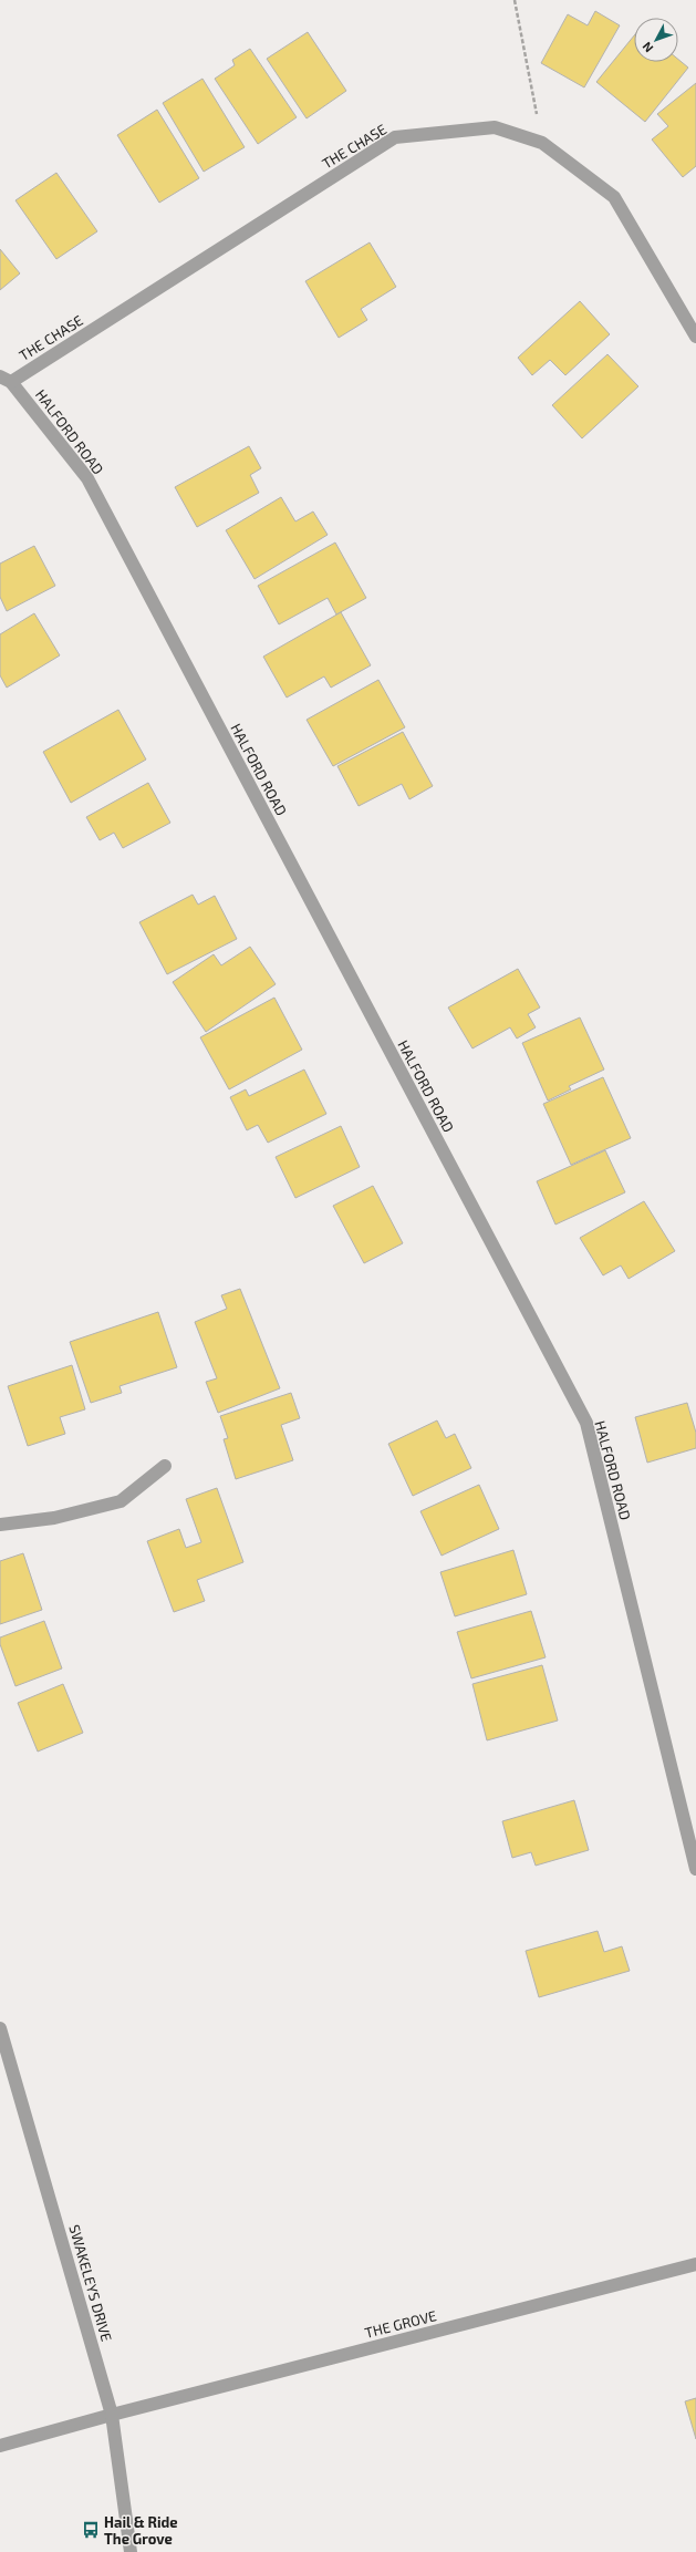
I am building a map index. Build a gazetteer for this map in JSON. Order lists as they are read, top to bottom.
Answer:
{
  "streets": {
    "street": [
      "THE CHASE",
      "HALFORD ROAD",
      "SWAKELEYS DRIVE",
      "THE GROVE"
    ]
  },
  "crossings": [
    ["THE CHASE", "HALFORD ROAD"],
    ["SWAKELEYS DRIVE", "THE GROVE"]
  ],
  "places": {
    "bus stop": ["Hail & Ride The Grove"]
  },
  "north": "bottom left"
}
